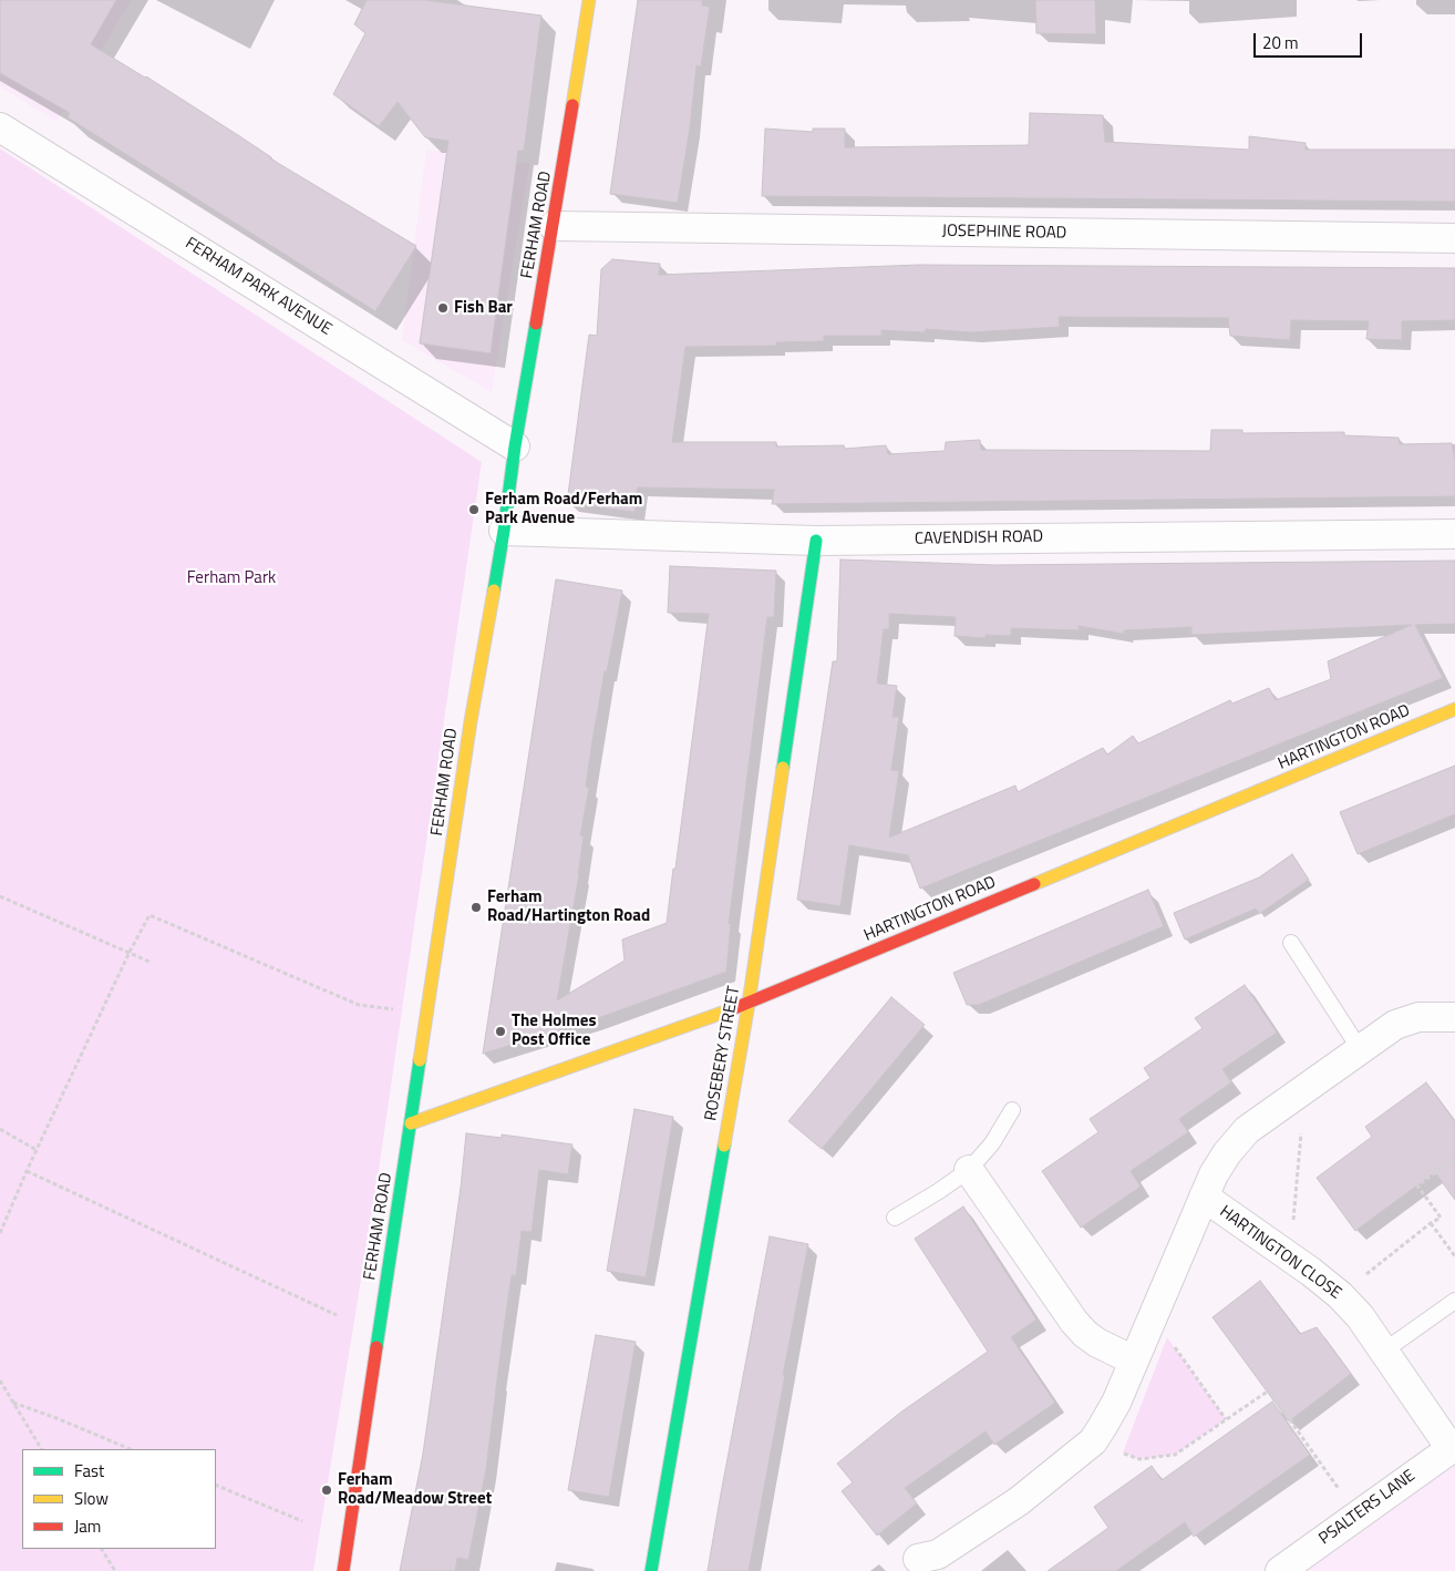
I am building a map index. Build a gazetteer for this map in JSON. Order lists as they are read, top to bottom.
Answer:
{
  "streets": {
    "street": [
      "FERHAM ROAD",
      "JOSEPHINE ROAD",
      "FERHAM PARK AVENUE",
      "CAVENDISH ROAD",
      "HARTINGTON ROAD",
      "ROSEBERY STREET",
      "HARTINGTON CLOSE",
      "PSALTERS LANE"
    ]
  },
  "crossings": [
    ["FERHAM ROAD", "JOSEPHINE ROAD"],
    ["FERHAM ROAD", "FERHAM PARK AVENUE"],
    ["FERHAM ROAD", "CAVENDISH ROAD"],
    ["FERHAM ROAD", "HARTINGTON ROAD"],
    ["CAVENDISH ROAD", "ROSEBERY STREET"],
    ["HARTINGTON ROAD", "ROSEBERY STREET"],
    ["HARTINGTON CLOSE", "PSALTERS LANE"]
  ],
  "parks": ["Ferham Park"],
  "places": [
    "Fish Bar",
    "Ferham Road/Ferham Park Avenue",
    "Ferham Road/Hartington Road",
    "The Holmes Post Office",
    "Ferham Road/Meadow Street"
  ],
  "legend": ["Fast", "Slow", "Jam"],
  "scale_bar": "20 m"
}
